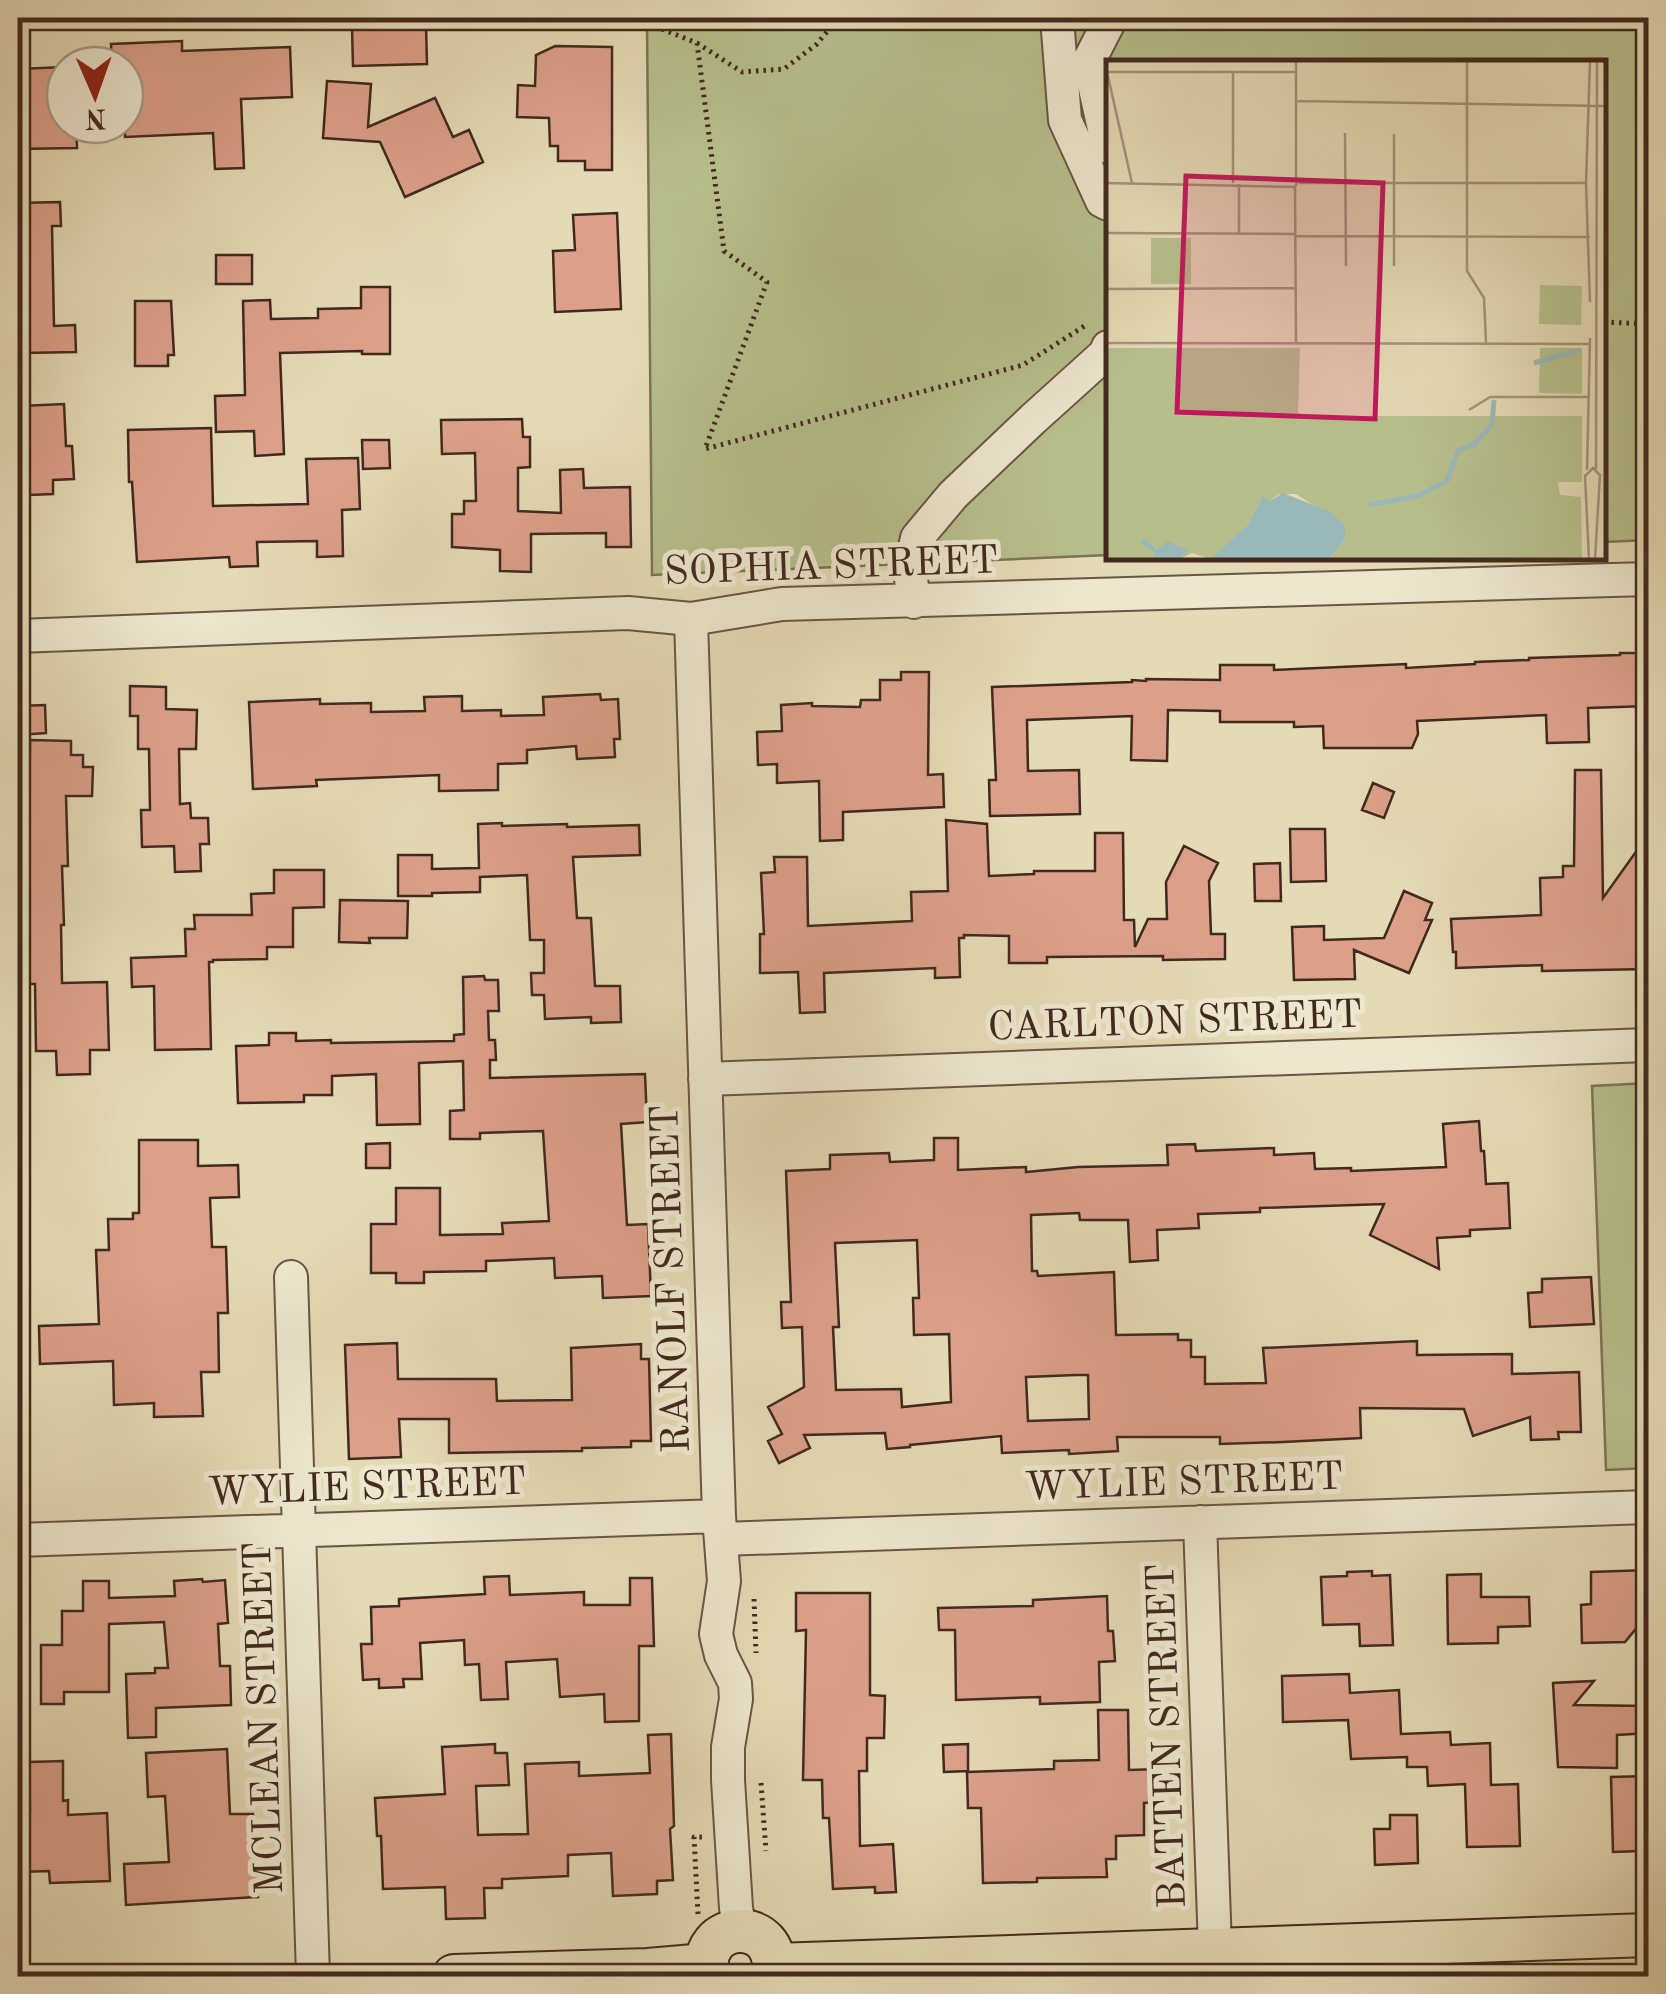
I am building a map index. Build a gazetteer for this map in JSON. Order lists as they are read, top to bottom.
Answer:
{
  "streets": {
    "street": [
      "SOPHIA STREET",
      "CARLTON STREET",
      "RANOLF STREET",
      "WYLIE STREET",
      "MCLEAN STREET",
      "BATTEN STREET"
    ]
  },
  "crossings": [
    ["SOPHIA STREET", "RANOLF STREET"],
    ["CARLTON STREET", "RANOLF STREET"],
    ["RANOLF STREET", "WYLIE STREET"],
    ["WYLIE STREET", "MCLEAN STREET"],
    ["WYLIE STREET", "BATTEN STREET"]
  ],
  "north": "bottom"
}
